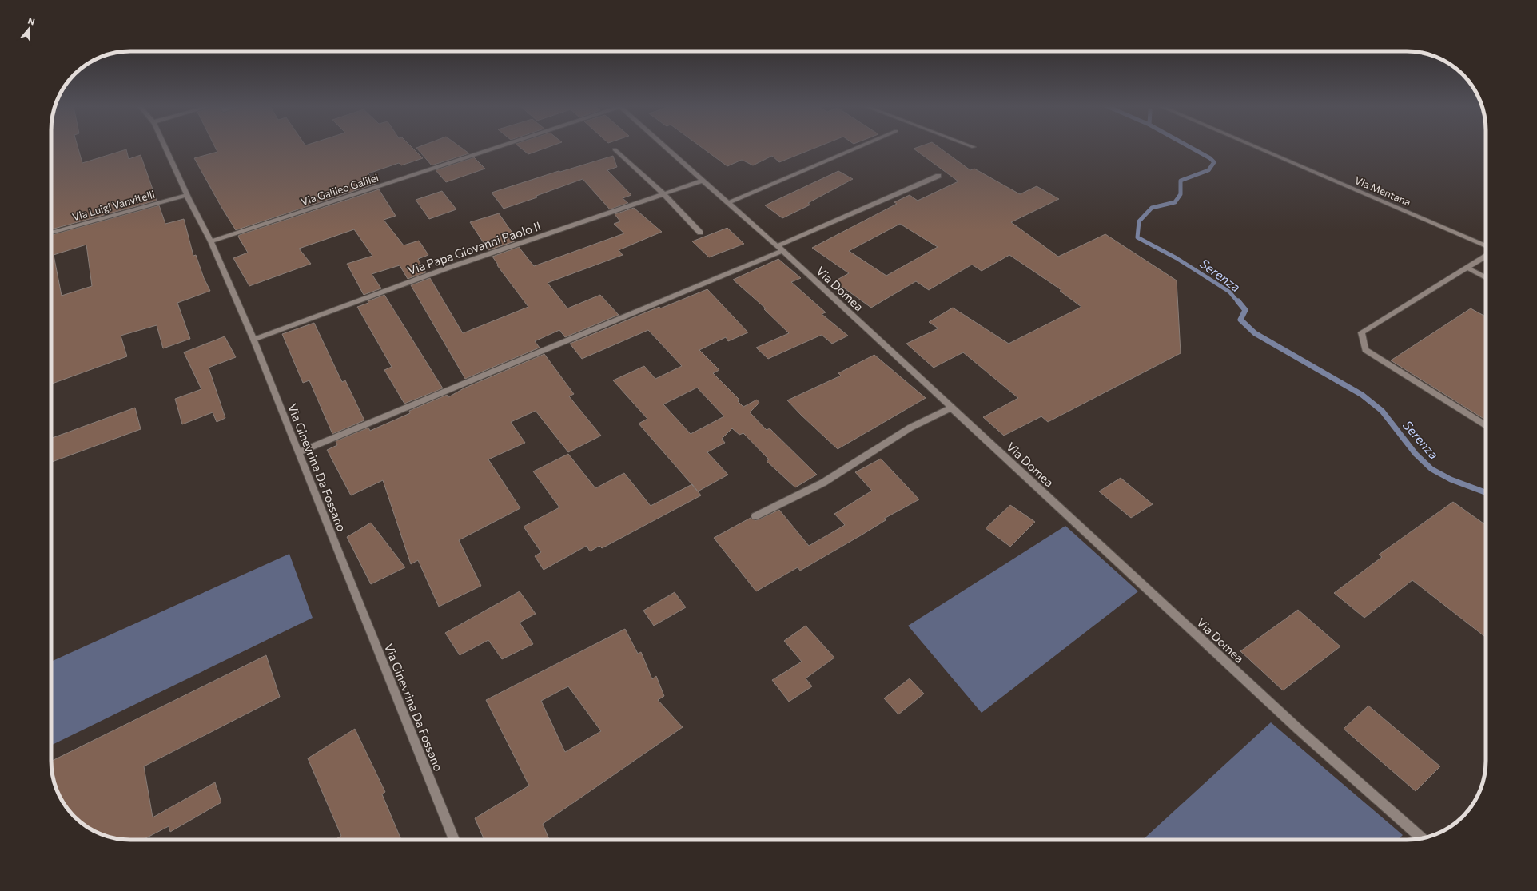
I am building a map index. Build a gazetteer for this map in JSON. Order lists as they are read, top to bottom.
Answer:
{
  "streets": {
    "street": [
      "Via Galileo Galilei",
      "Via Mentana",
      "Via Luigi Vanvitelli",
      "Via Papa Giovanni Paolo II",
      "Via Domea",
      "Via Ginevrina Da Fossano"
    ]
  },
  "crossings": [
    ["Via Galileo Galilei", "Via Ginevrina Da Fossano"],
    ["Via Luigi Vanvitelli", "Via Ginevrina Da Fossano"],
    ["Via Papa Giovanni Paolo II", "Via Domea"],
    ["Via Papa Giovanni Paolo II", "Via Ginevrina Da Fossano"]
  ],
  "water": ["Serenza"],
  "north": "top"
}
